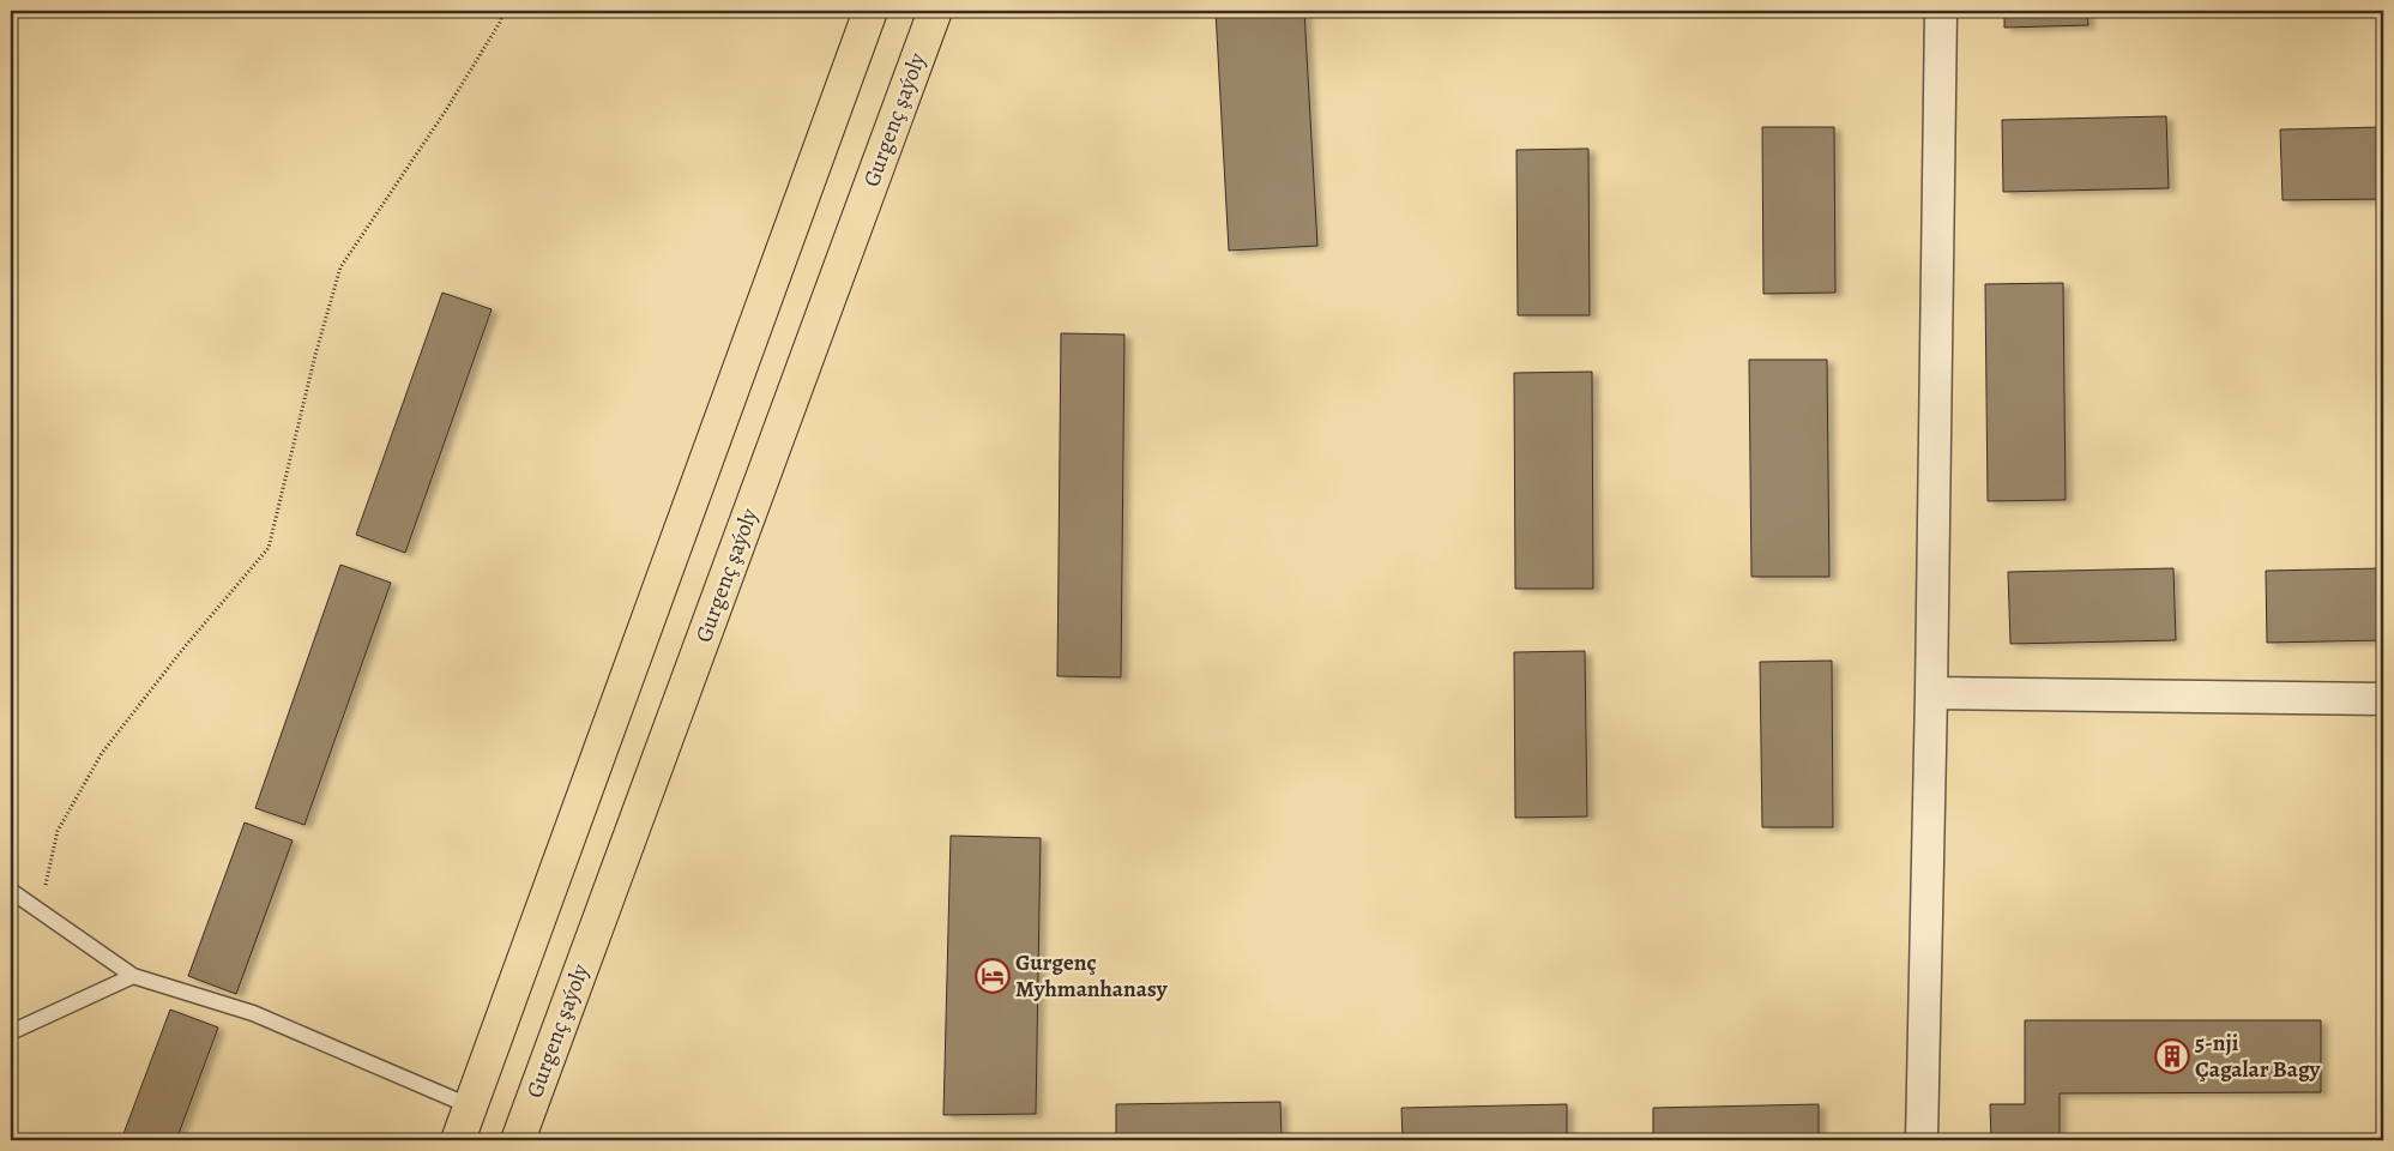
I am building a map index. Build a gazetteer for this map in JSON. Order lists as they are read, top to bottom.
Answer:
{
  "streets": {
    "highway": ["Gurgenç şaýoly"]
  },
  "places": {
    "hotel": ["Gurgenç Myhmanhanasy"],
    "building": ["5-nji Çagalar Bagy"]
  }
}
